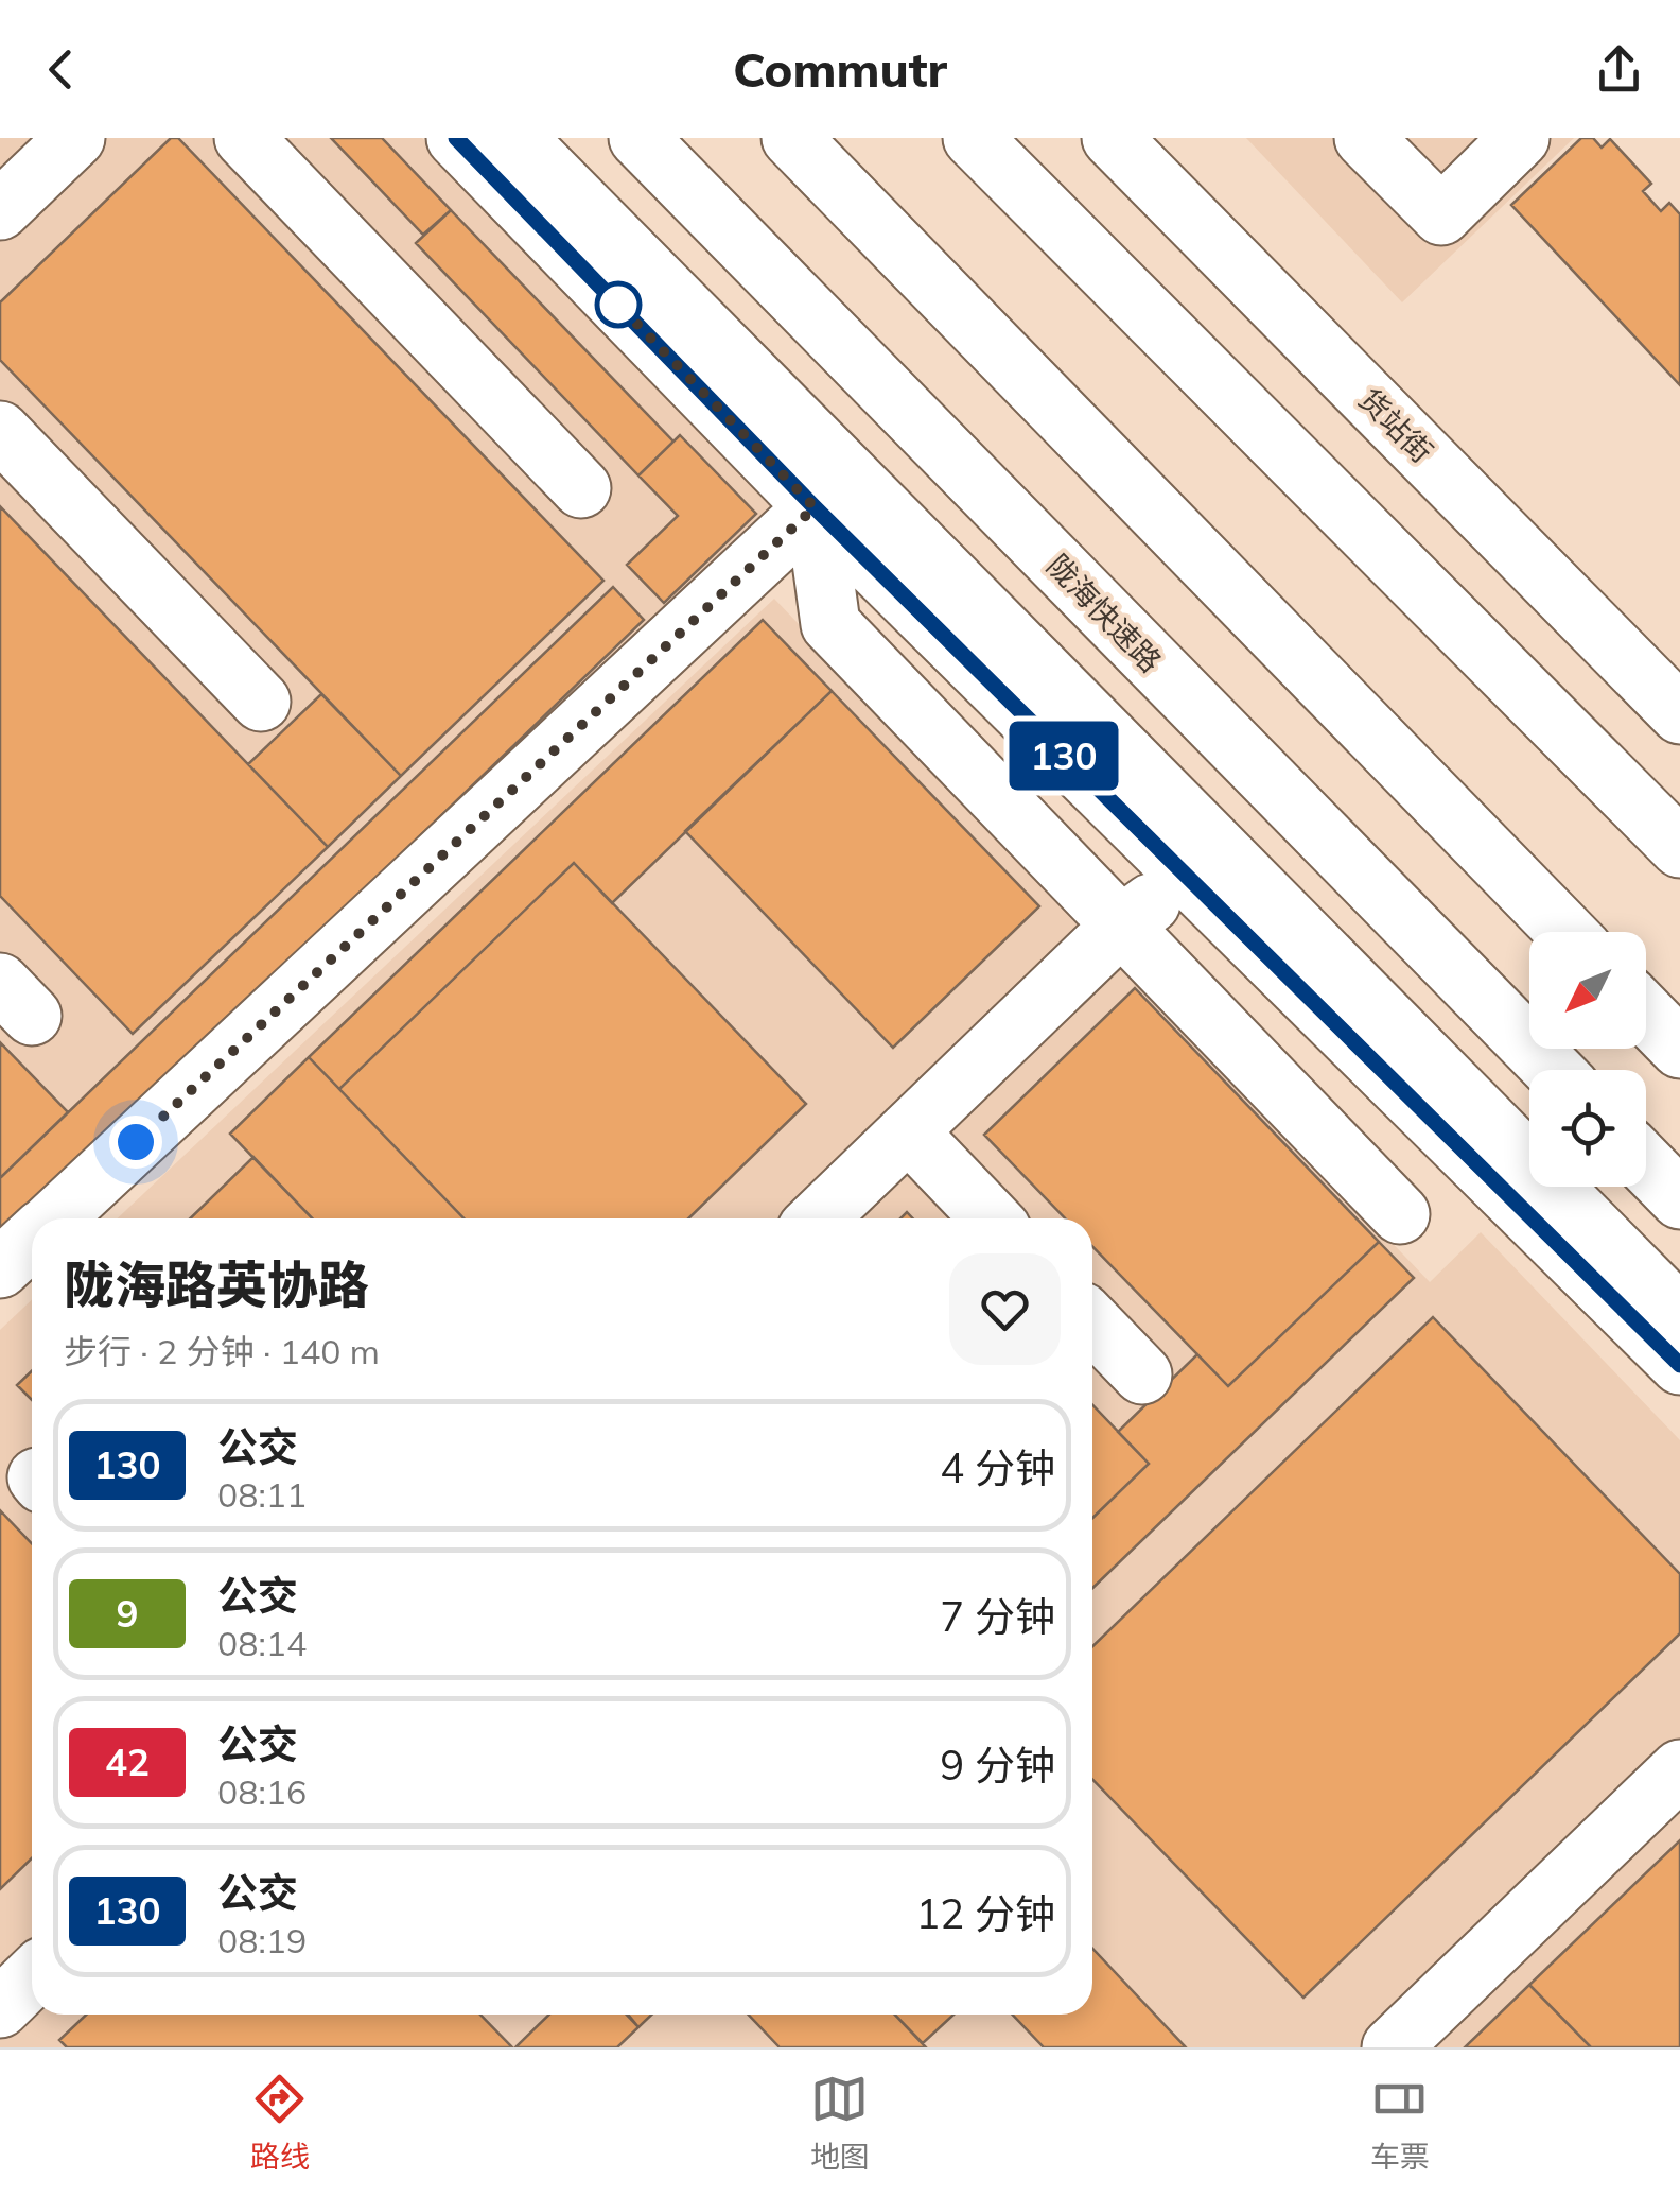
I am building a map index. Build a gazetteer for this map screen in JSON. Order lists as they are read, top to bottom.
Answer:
{
  "streets": {
    "main road": ["货站街", "陇海快速路"]
  },
  "lines": ["bus line 130"],
  "north": "bottom left",
  "page": {
    "header": "Commutr",
    "on_map": "130",
    "heading": ["陇海路英协路", "步行 · 2 分钟 · 140 m"],
    "list": [
      {
        "mark": "130",
        "name": "公交",
        "note": "08:11",
        "value": "4 分钟"
      },
      {
        "mark": "9",
        "name": "公交",
        "note": "08:14",
        "value": "7 分钟"
      },
      {
        "mark": "42",
        "name": "公交",
        "note": "08:16",
        "value": "9 分钟"
      },
      {
        "mark": "130",
        "name": "公交",
        "note": "08:19",
        "value": "12 分钟"
      }
    ],
    "tabs": ["路线", "地图", "车票"]
  }
}
